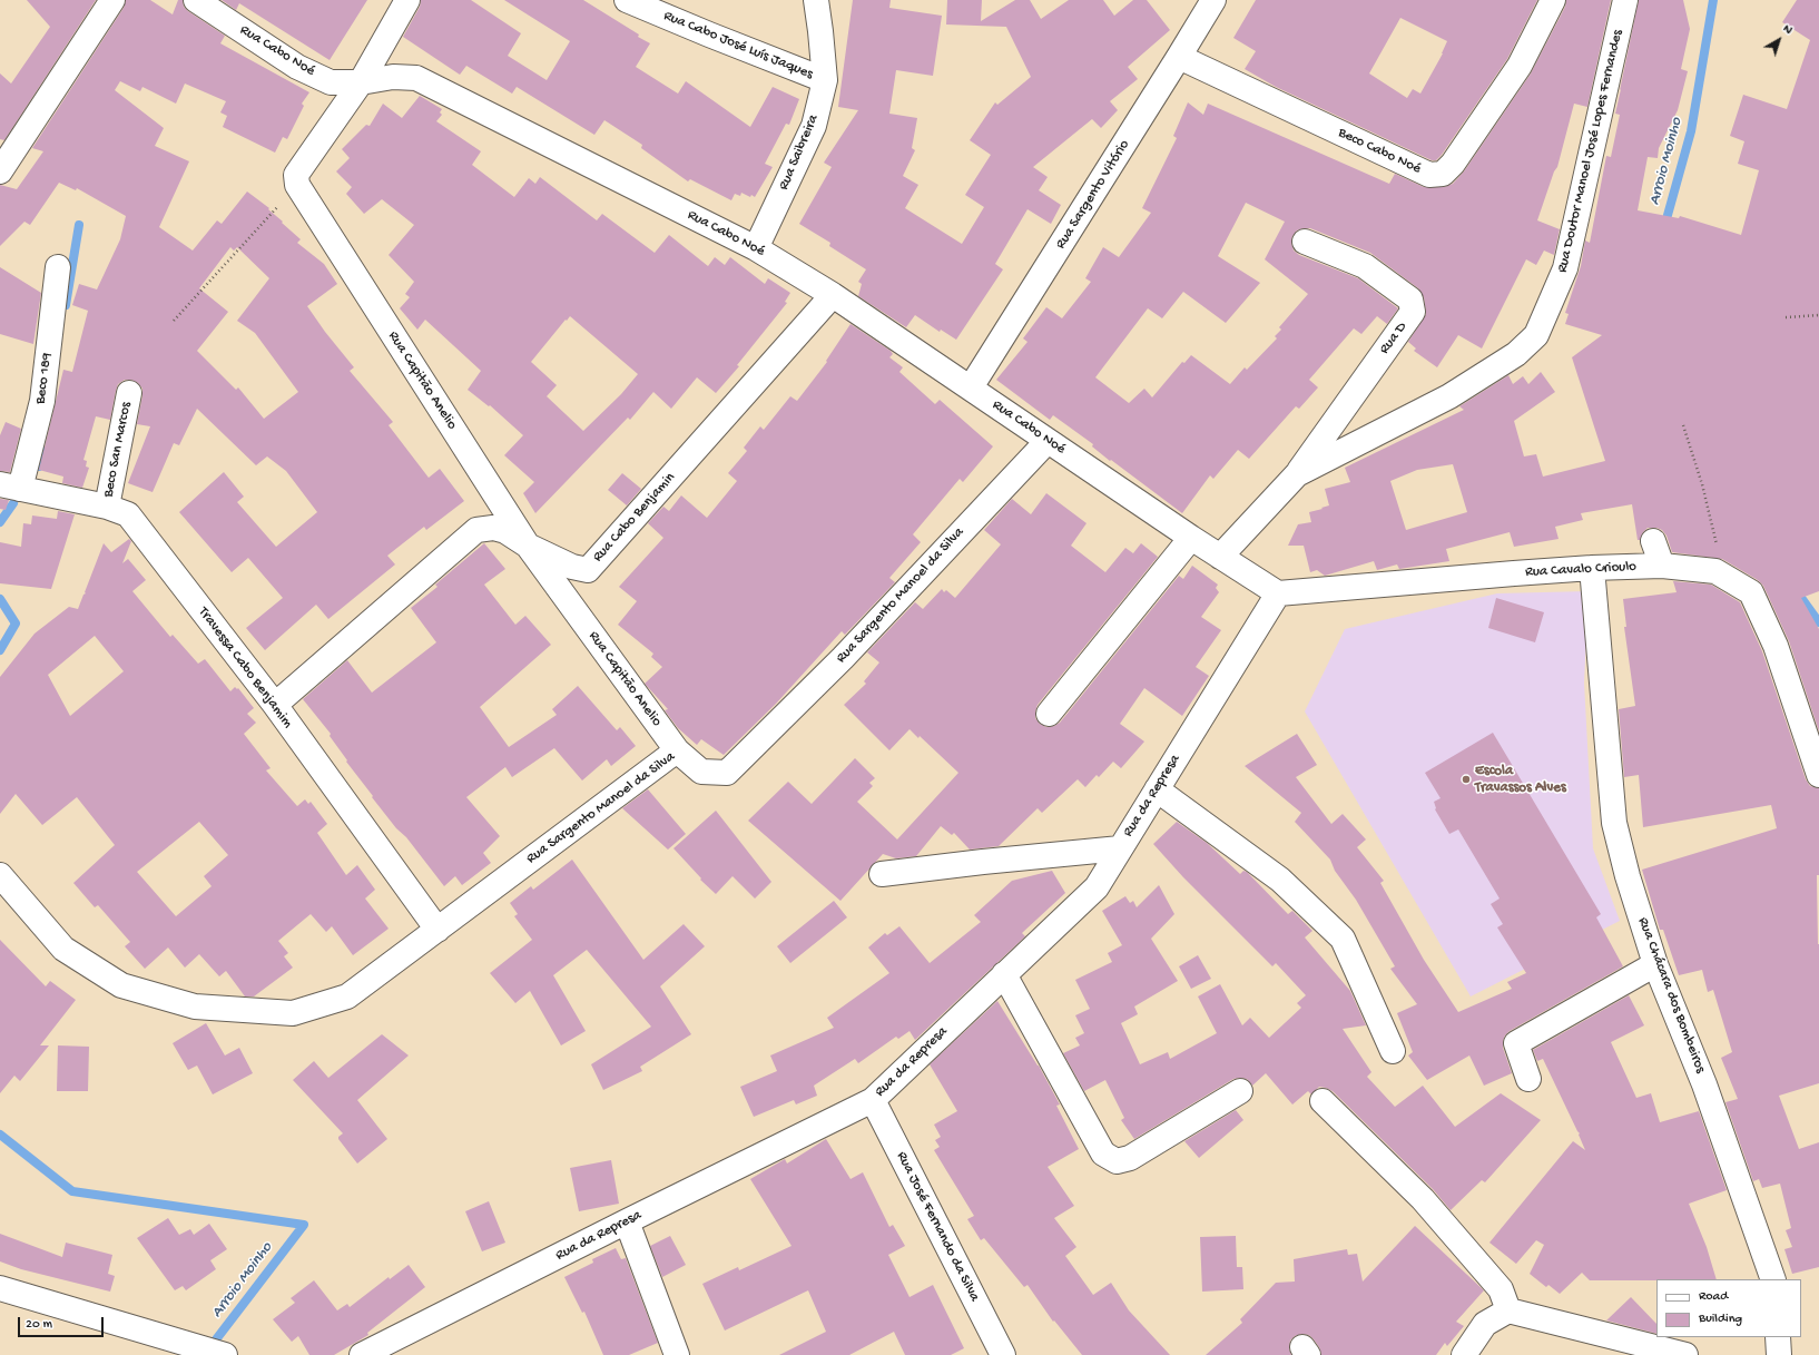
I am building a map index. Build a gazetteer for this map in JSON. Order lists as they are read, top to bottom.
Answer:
{
  "streets": {
    "street": [
      "Rua Cabo José Luís Jaques",
      "Rua Cabo Noé",
      "Beco Cabo Noé",
      "Rua Doutor Manoel José Lopes Fernandes",
      "Rua Saibreira",
      "Rua Sargento Vitório",
      "Rua D",
      "Beco 189",
      "Rua Capitão Anelio",
      "Beco San Marcos",
      "Rua Cabo Benjamin",
      "Rua Cavalo Crioulo",
      "Rua Sargento Manoel da Silva",
      "Travessa Cabo Benjamim",
      "Rua da Represa",
      "Rua Chácara dos Bombeiros",
      "Rua José Fernando da Silva"
    ]
  },
  "crossings": [
    ["Rua Cabo José Luís Jaques", "Rua Saibreira"],
    ["Rua Cabo Noé", "Rua Doutor Manoel José Lopes Fernandes"],
    ["Rua Cabo Noé", "Rua Saibreira"],
    ["Rua Cabo Noé", "Rua Sargento Vitório"],
    ["Rua Cabo Noé", "Rua Cabo Benjamin"],
    ["Rua Cabo Noé", "Rua Sargento Manoel da Silva"],
    ["Beco Cabo Noé", "Rua Sargento Vitório"],
    ["Rua Doutor Manoel José Lopes Fernandes", "Rua D"],
    ["Beco 189", "Travessa Cabo Benjamim"],
    ["Rua Capitão Anelio", "Rua Cabo Benjamin"],
    ["Rua Capitão Anelio", "Rua Sargento Manoel da Silva"],
    ["Beco San Marcos", "Travessa Cabo Benjamim"],
    ["Rua Cabo Benjamin", "Travessa Cabo Benjamim"],
    ["Rua Cavalo Crioulo", "Rua da Represa"],
    ["Rua Cavalo Crioulo", "Rua Chácara dos Bombeiros"],
    ["Rua Sargento Manoel da Silva", "Travessa Cabo Benjamim"],
    ["Rua da Represa", "Rua José Fernando da Silva"]
  ],
  "water": ["Arroio Moinho"],
  "places": ["Escola Travassos Alves"],
  "legend": ["Road", "Building"],
  "scale_bar": "20 m",
  "north": "top right"
}
